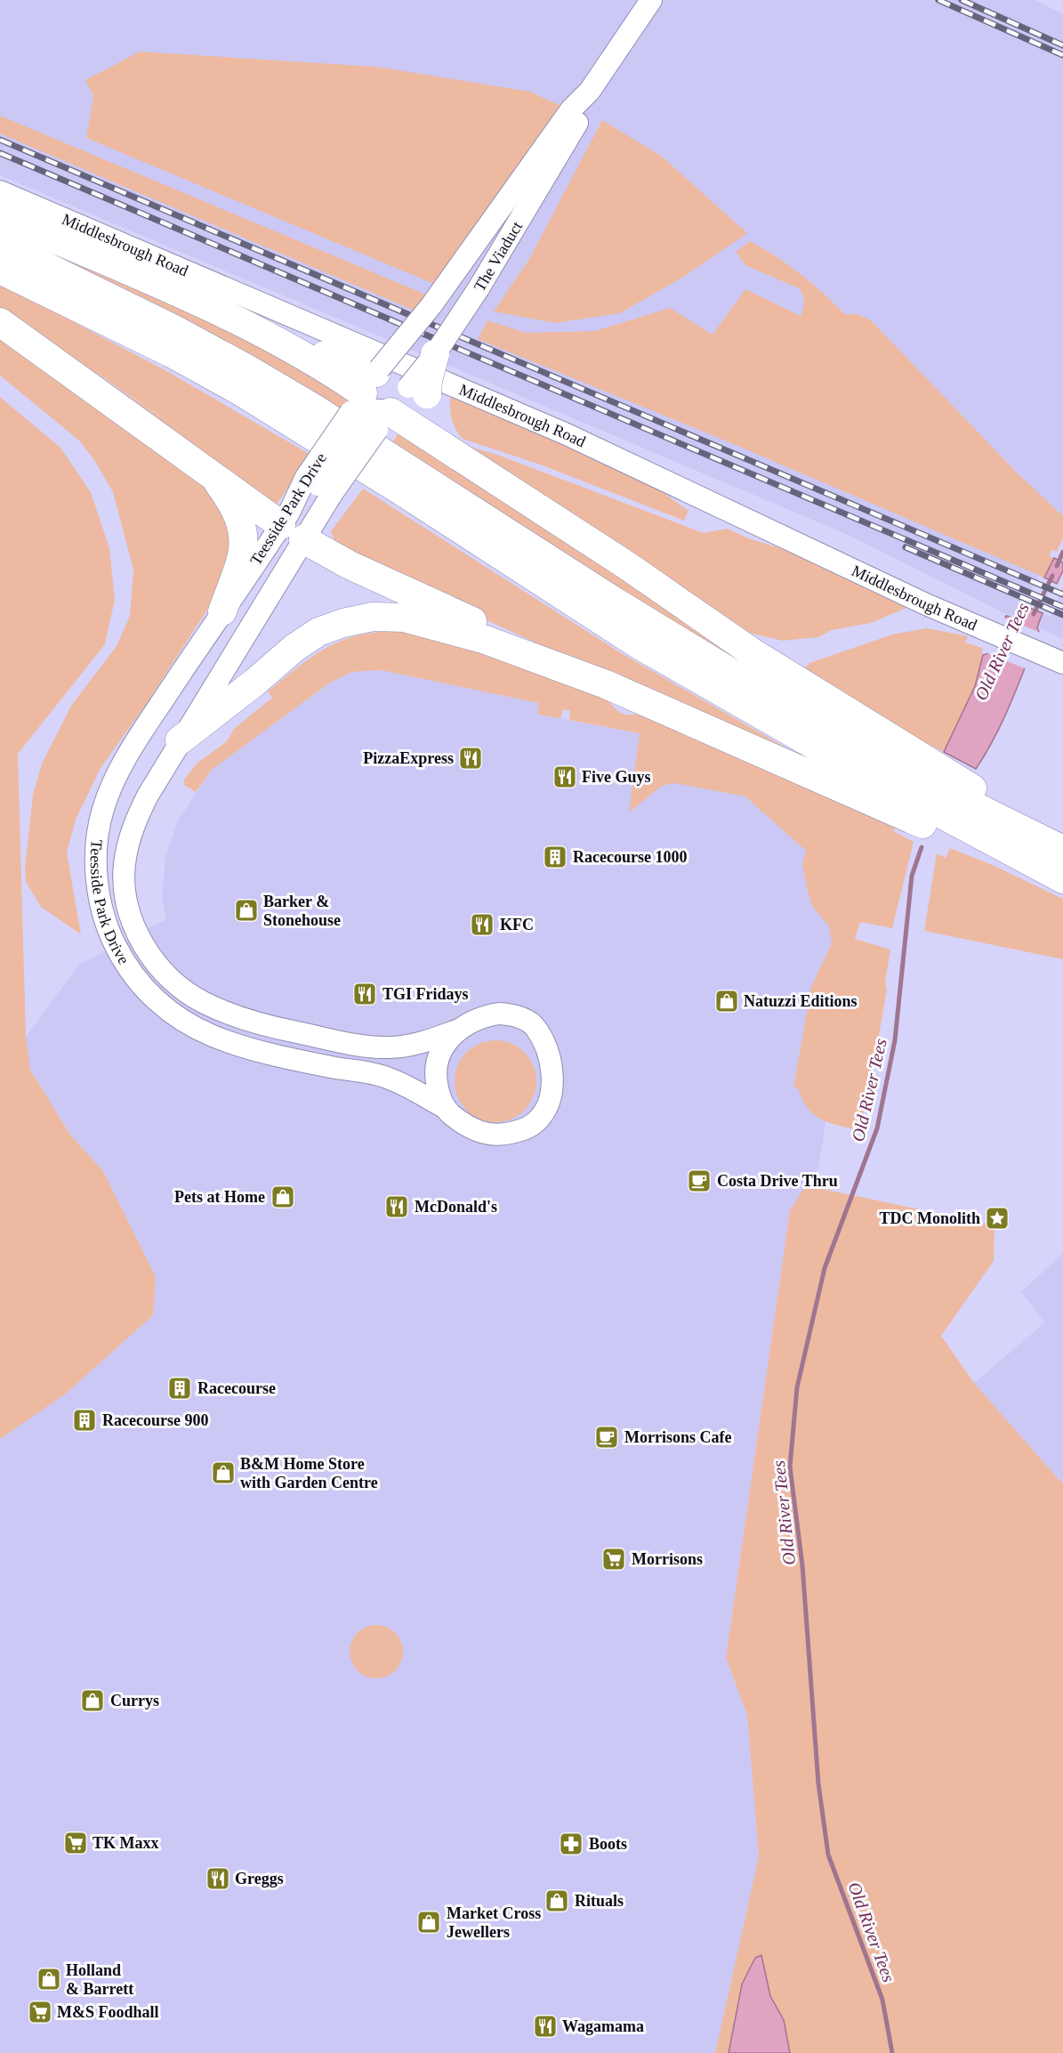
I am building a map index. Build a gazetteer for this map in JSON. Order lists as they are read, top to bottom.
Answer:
{
  "streets": {
    "street": ["Middlesbrough Road", "The Viaduct", "Teesside Park Drive"]
  },
  "water": ["Old River Tees"],
  "places": {
    "restaurant": [
      "PizzaExpress",
      "Five Guys",
      "KFC",
      "TGI Fridays",
      "McDonald's",
      "Greggs",
      "Wagamama"
    ],
    "building": ["Racecourse 1000", "Racecourse", "Racecourse 900"],
    "shop": [
      "Barker & Stonehouse",
      "Natuzzi Editions",
      "Pets at Home",
      "B&M Home Store with Garden Centre",
      "Currys",
      "Rituals",
      "Market Cross Jewellers",
      "Holland & Barrett"
    ],
    "cafe": ["Costa Drive Thru", "Morrisons Cafe"],
    "place": ["TDC Monolith"],
    "supermarket": ["Morrisons", "TK Maxx", "M&S Foodhall"],
    "pharmacy": ["Boots"]
  }
}
